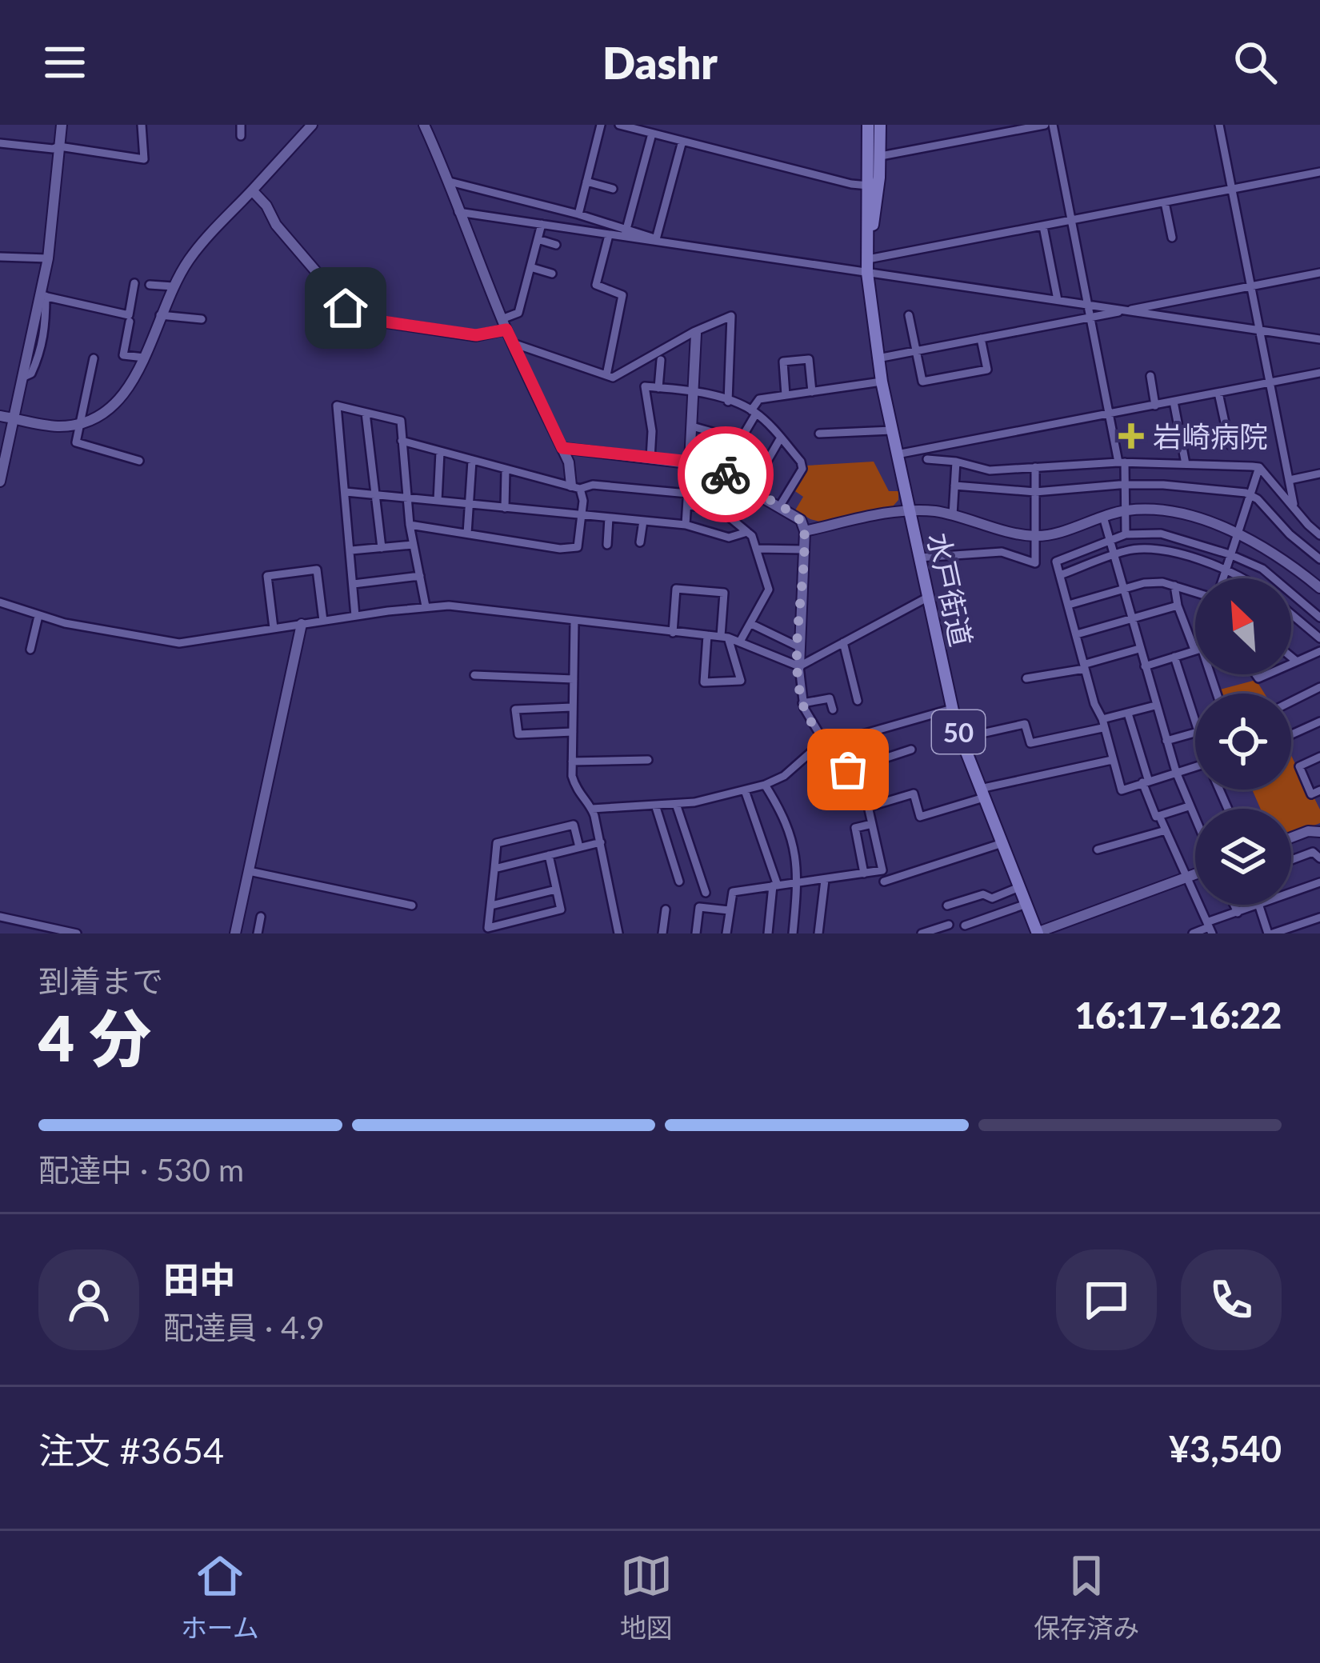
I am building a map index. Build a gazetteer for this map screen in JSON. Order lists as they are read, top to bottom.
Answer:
{
  "streets": {
    "main road": ["水戸街道", "50"]
  },
  "places": {
    "health": ["岩崎病院"]
  },
  "north": "top left",
  "page": {
    "header": "Dashr",
    "heading": ["4 分", "到着まで", "16:17–16:22"],
    "panel": [
      "田中",
      "配達員 · 4.9",
      "注文 #3654",
      "¥3,540"
    ],
    "bar": "配達中 · 530 m",
    "tabs": ["ホーム", "地図", "保存済み"]
  }
}
